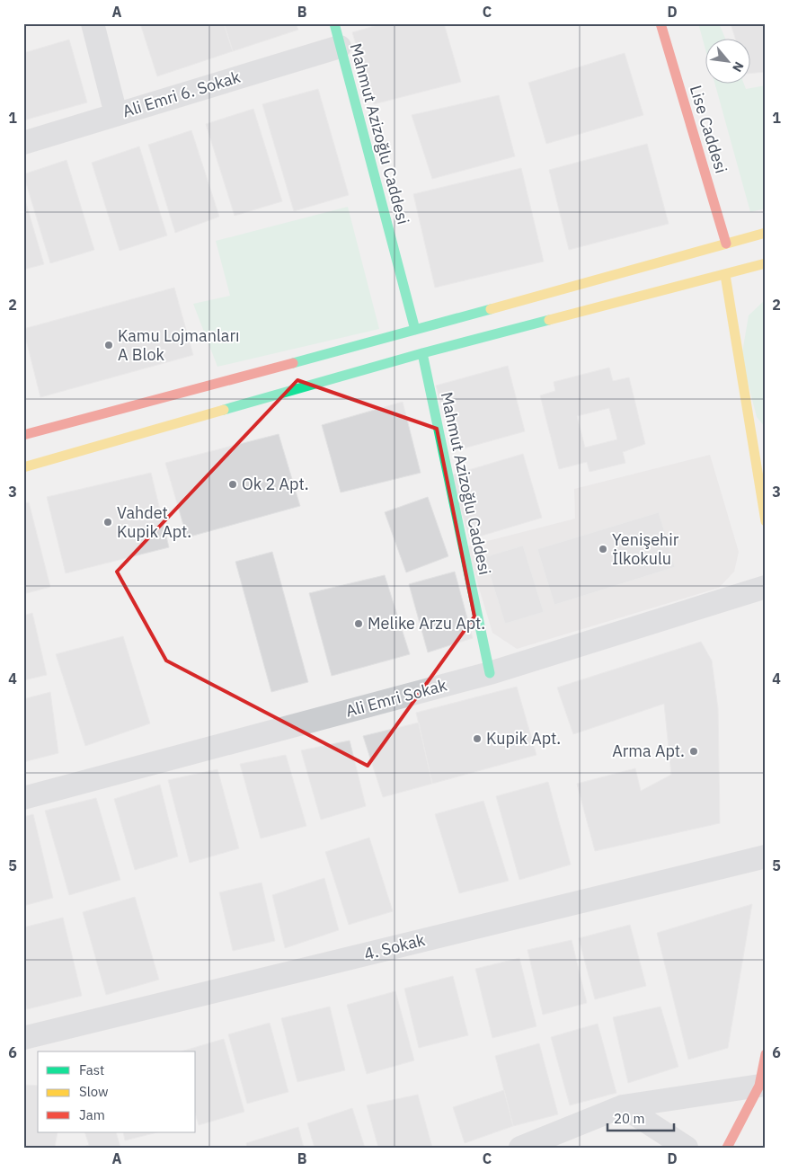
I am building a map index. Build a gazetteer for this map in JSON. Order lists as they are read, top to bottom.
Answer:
{
  "streets": {
    "main road": ["Lise Caddesi", "Mahmut Azizoğlu Caddesi"],
    "street": ["Ali Emri 6. Sokak", "Ali Emri Sokak", "4. Sokak"]
  },
  "crossings": [
    ["Ali Emri 6. Sokak", "Mahmut Azizoğlu Caddesi"],
    ["Mahmut Azizoğlu Caddesi", "Ali Emri Sokak"]
  ],
  "places": [
    "Kamu Lojmanları A Blok",
    "Ok 2 Apt.",
    "Vahdet Kupik Apt.",
    "Yenişehir İlkokulu",
    "Melike Arzu Apt.",
    "Kupik Apt.",
    "Arma Apt."
  ],
  "legend": ["Fast", "Slow", "Jam"],
  "scale_bar": "20 m",
  "north": "bottom right",
  "grid": {
    "columns": [
      "A",
      "B",
      "C",
      "D"
    ],
    "rows": [
      "1",
      "2",
      "3",
      "4",
      "5",
      "6"
    ]
  }
}
